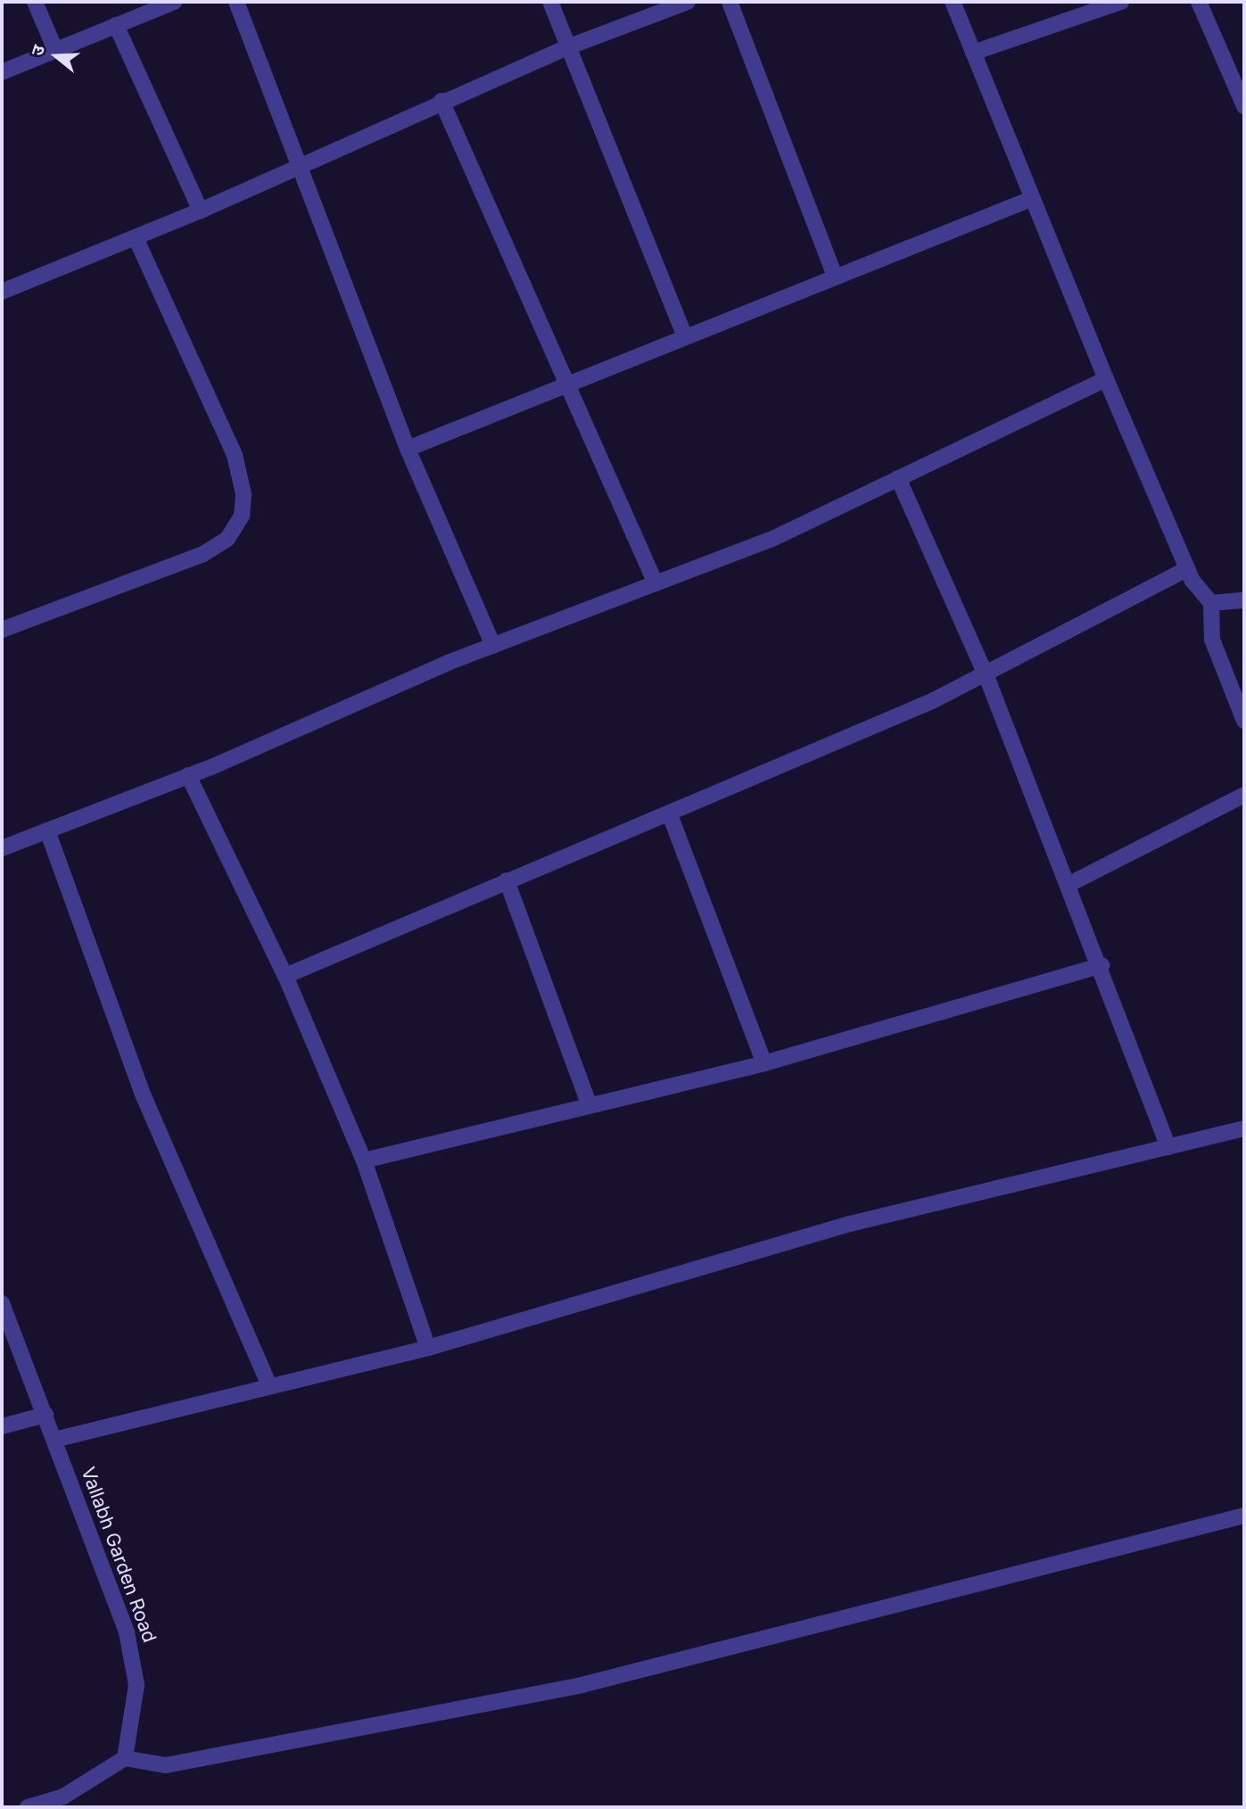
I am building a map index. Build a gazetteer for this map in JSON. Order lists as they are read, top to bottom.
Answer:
{
  "streets": {
    "street": ["Vallabh Garden Road"]
  },
  "north": "left"
}
